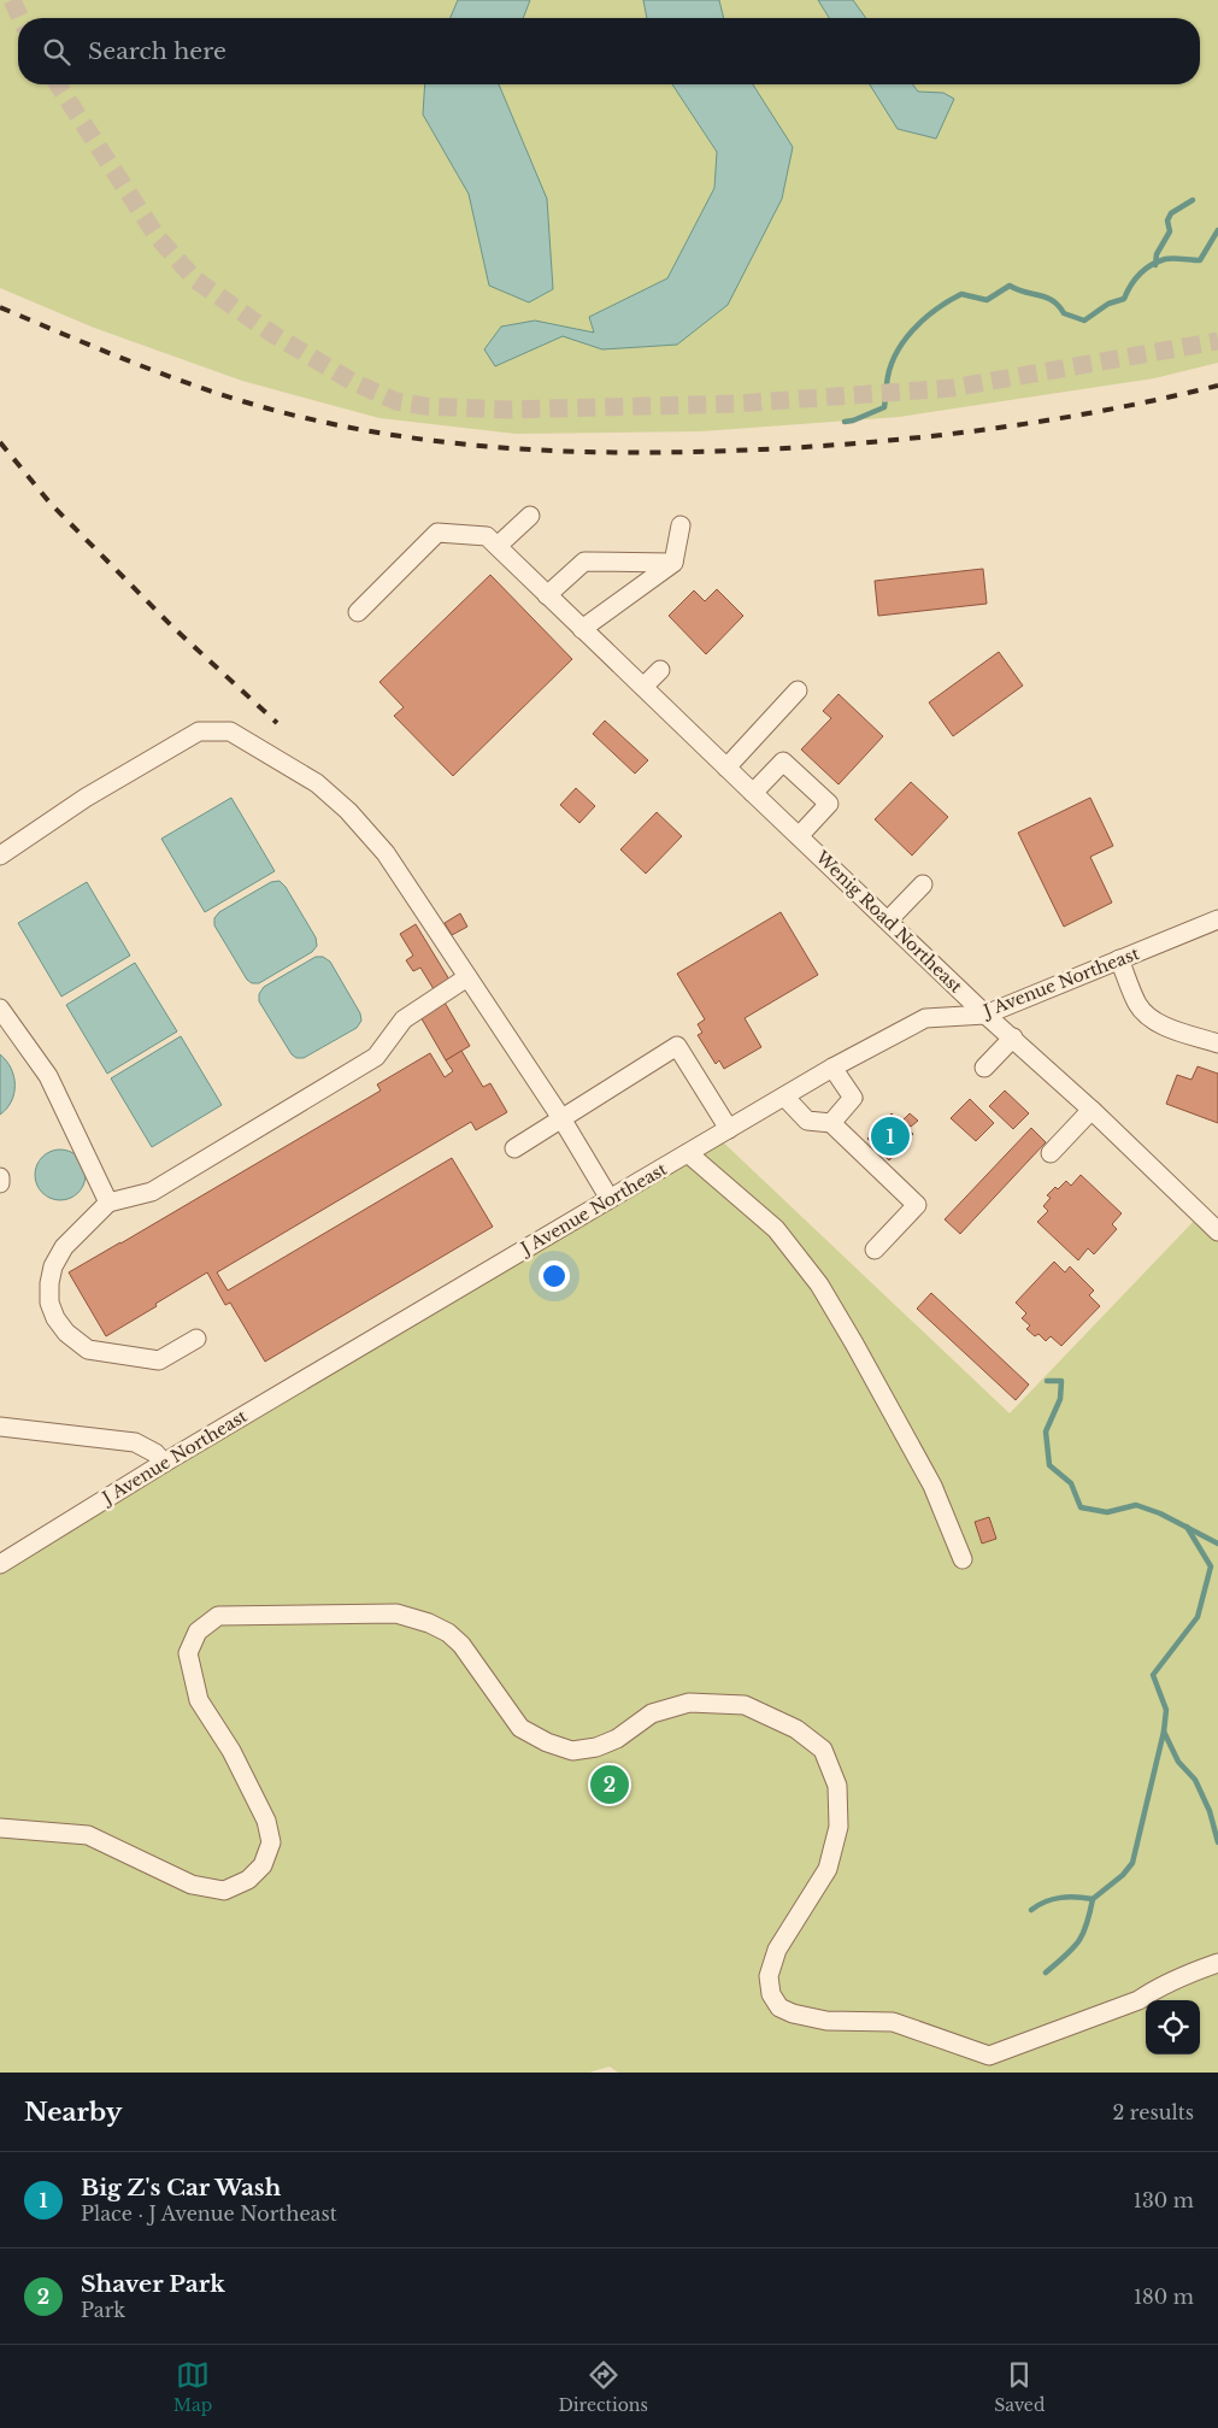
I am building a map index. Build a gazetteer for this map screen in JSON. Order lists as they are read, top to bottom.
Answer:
{
  "streets": {
    "street": ["Wenig Road Northeast", "J Avenue Northeast"]
  },
  "crossings": [
    ["Wenig Road Northeast", "J Avenue Northeast"]
  ],
  "page": {
    "search": "Search here",
    "pins": ["1", "2"],
    "heading": ["Nearby", "2 results"],
    "list": [
      {
        "mark": "1",
        "name": "Big Z's Car Wash",
        "note": "Place · J Avenue Northeast",
        "value": "130 m"
      },
      {
        "mark": "2",
        "name": "Shaver Park",
        "note": "Park",
        "value": "180 m"
      }
    ],
    "nav": ["Map", "Directions", "Saved"]
  }
}
